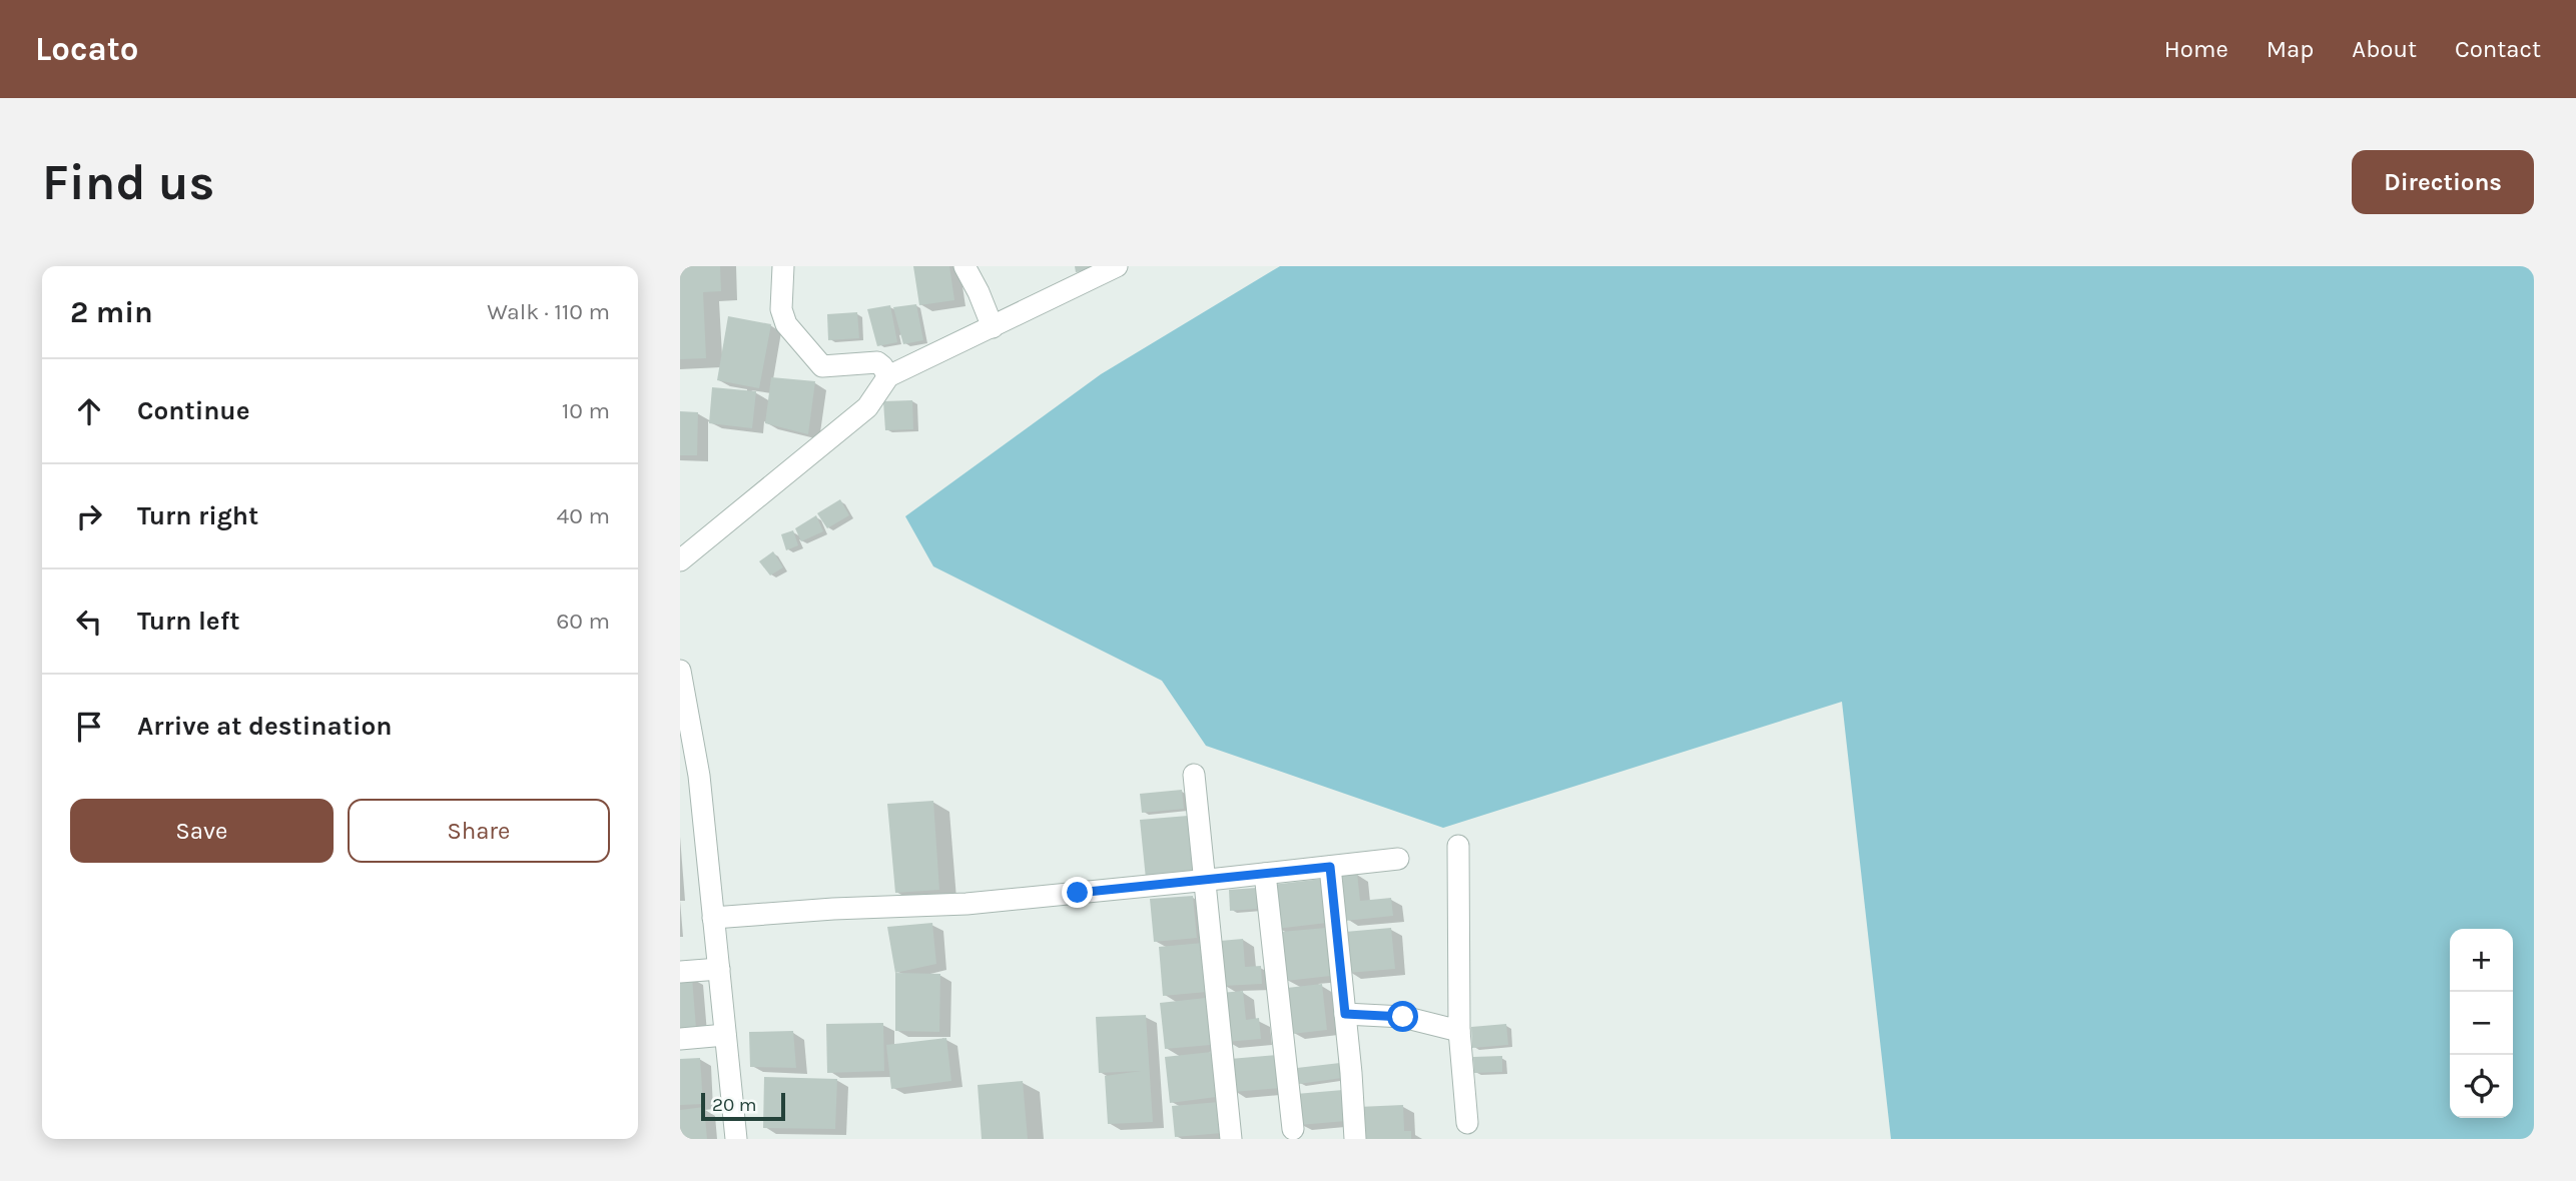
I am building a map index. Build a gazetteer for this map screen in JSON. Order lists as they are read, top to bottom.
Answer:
{
  "scale_bar": "20 m",
  "page": {
    "header": "Locato",
    "nav": [
      "Home",
      "Map",
      "About",
      "Contact"
    ],
    "buttons": [
      "Directions",
      ["Save", "Share"]
    ],
    "title": "Find us",
    "heading": ["2 min", "Walk · 110 m"],
    "list": [
      ["Continue", "10 m"],
      ["Turn right", "40 m"],
      ["Turn left", "60 m"],
      "Arrive at destination"
    ],
    "map_buttons": ["+", "−"],
    "scale": "20 m"
  }
}
